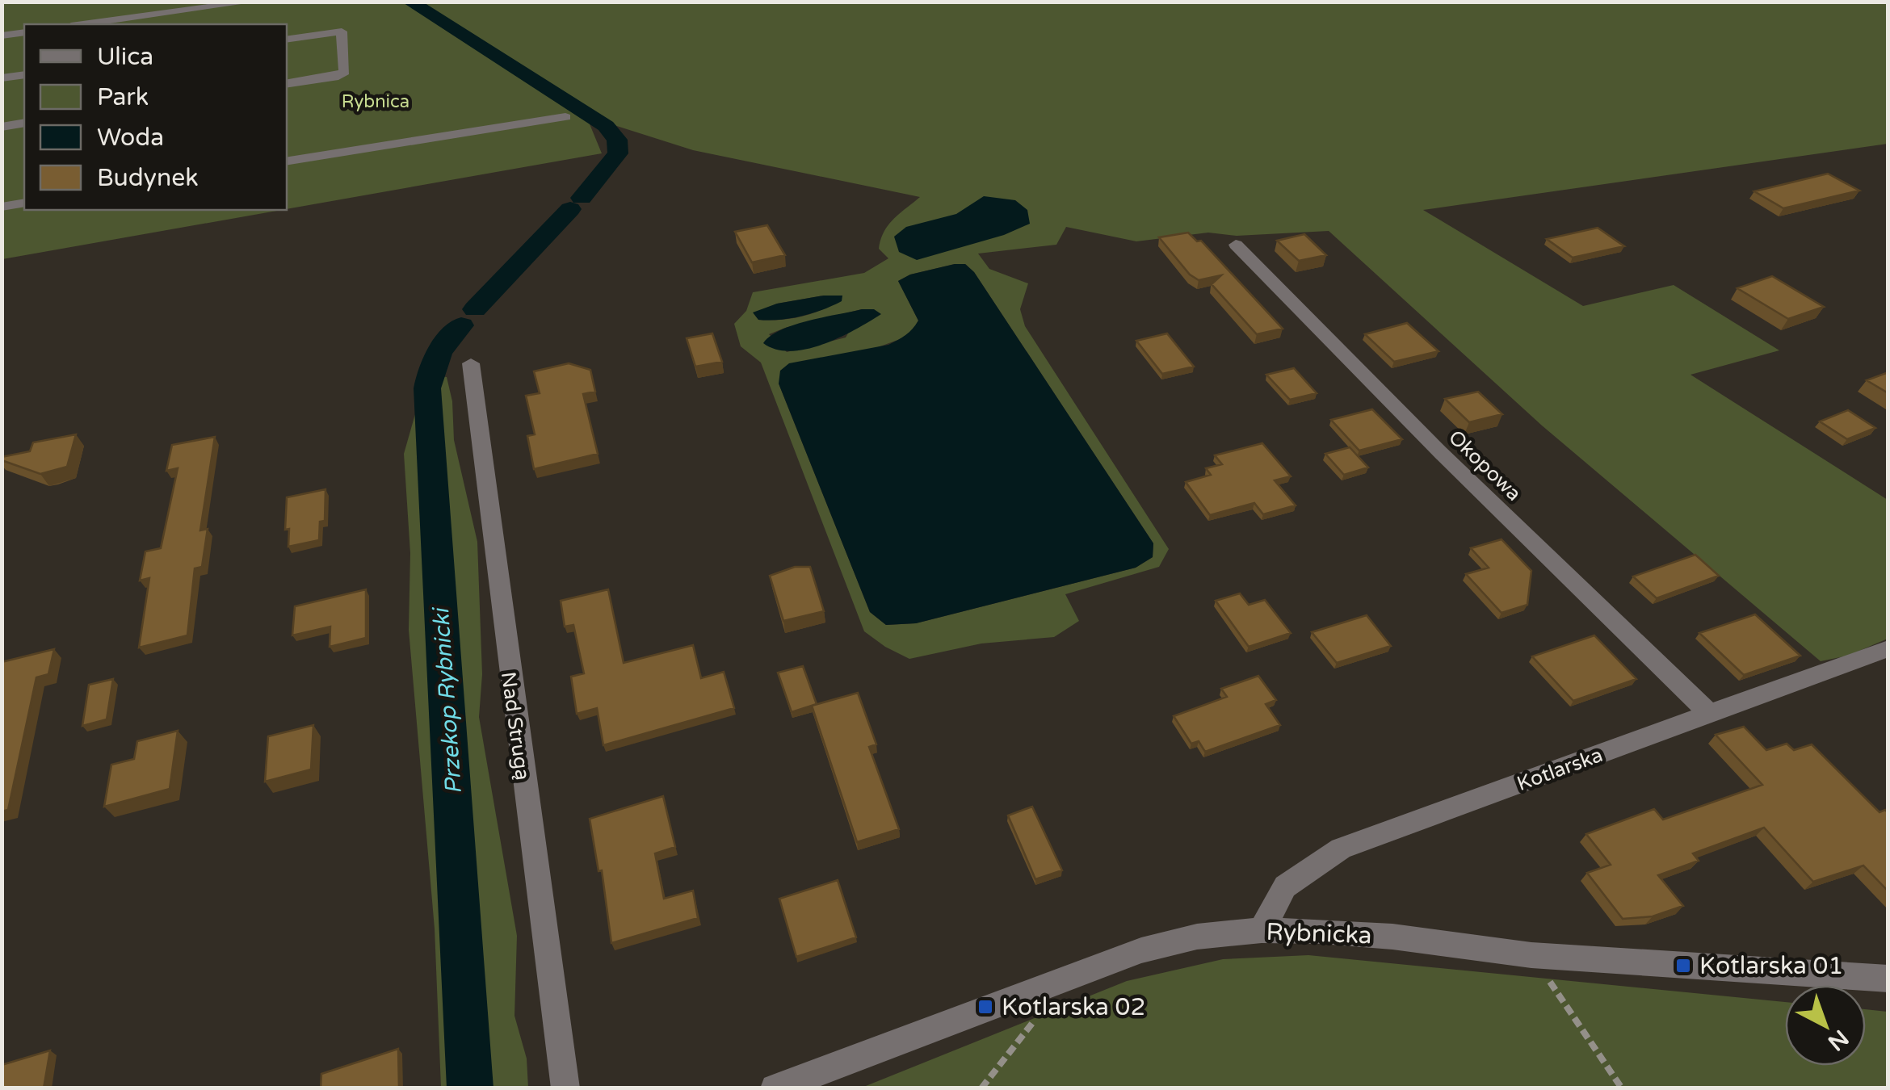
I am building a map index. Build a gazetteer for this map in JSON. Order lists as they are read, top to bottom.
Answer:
{
  "streets": {
    "street": [
      "Okopowa",
      "Nad Strugą",
      "Kotlarska",
      "Rybnicka"
    ]
  },
  "crossings": [
    ["Okopowa", "Kotlarska"],
    ["Kotlarska", "Rybnicka"]
  ],
  "water": ["Przekop Rybnicki"],
  "parks": ["Rybnica"],
  "places": {
    "transit": ["Kotlarska 01", "Kotlarska 02"]
  },
  "legend": [
    "Ulica",
    "Park",
    "Woda",
    "Budynek"
  ],
  "north": "bottom right"
}
